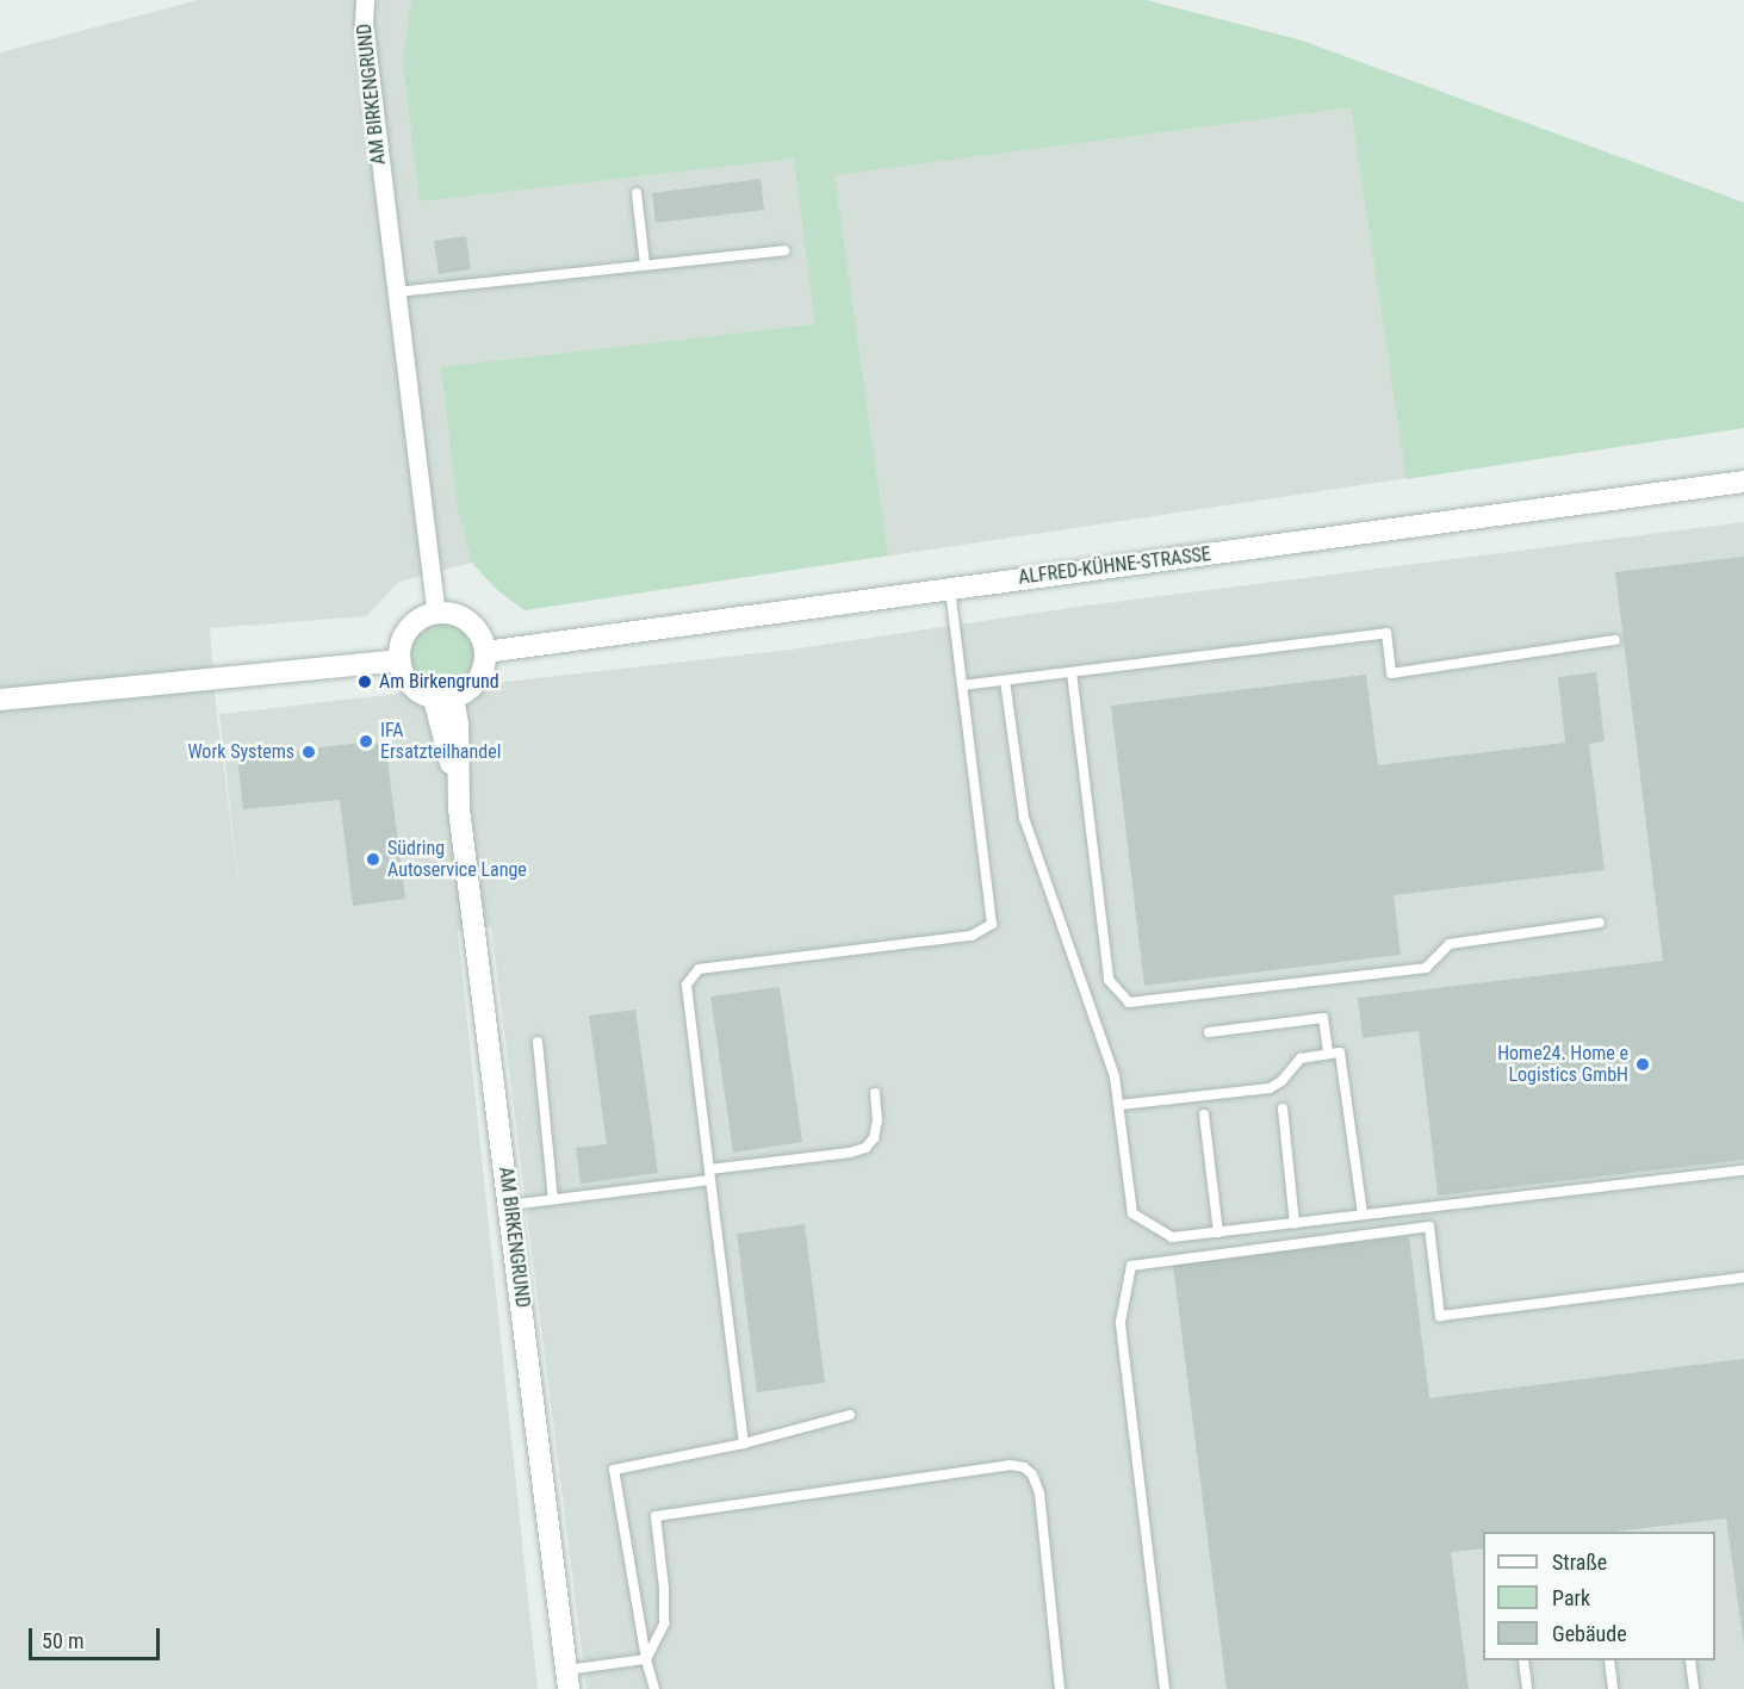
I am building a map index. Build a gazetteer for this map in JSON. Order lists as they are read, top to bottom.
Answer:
{
  "streets": {
    "main road": ["AM BIRKENGRUND", "ALFRED-KÜHNE-STRASSE"]
  },
  "crossings": [
    ["AM BIRKENGRUND", "ALFRED-KÜHNE-STRASSE"]
  ],
  "places": [
    "Am Birkengrund",
    "IFA Ersatzteilhandel",
    "Work Systems",
    "Südring Autoservice Lange",
    "Home24. Home e Logistics GmbH"
  ],
  "legend": ["Straße", "Park", "Gebäude"],
  "scale_bar": "50 m"
}
